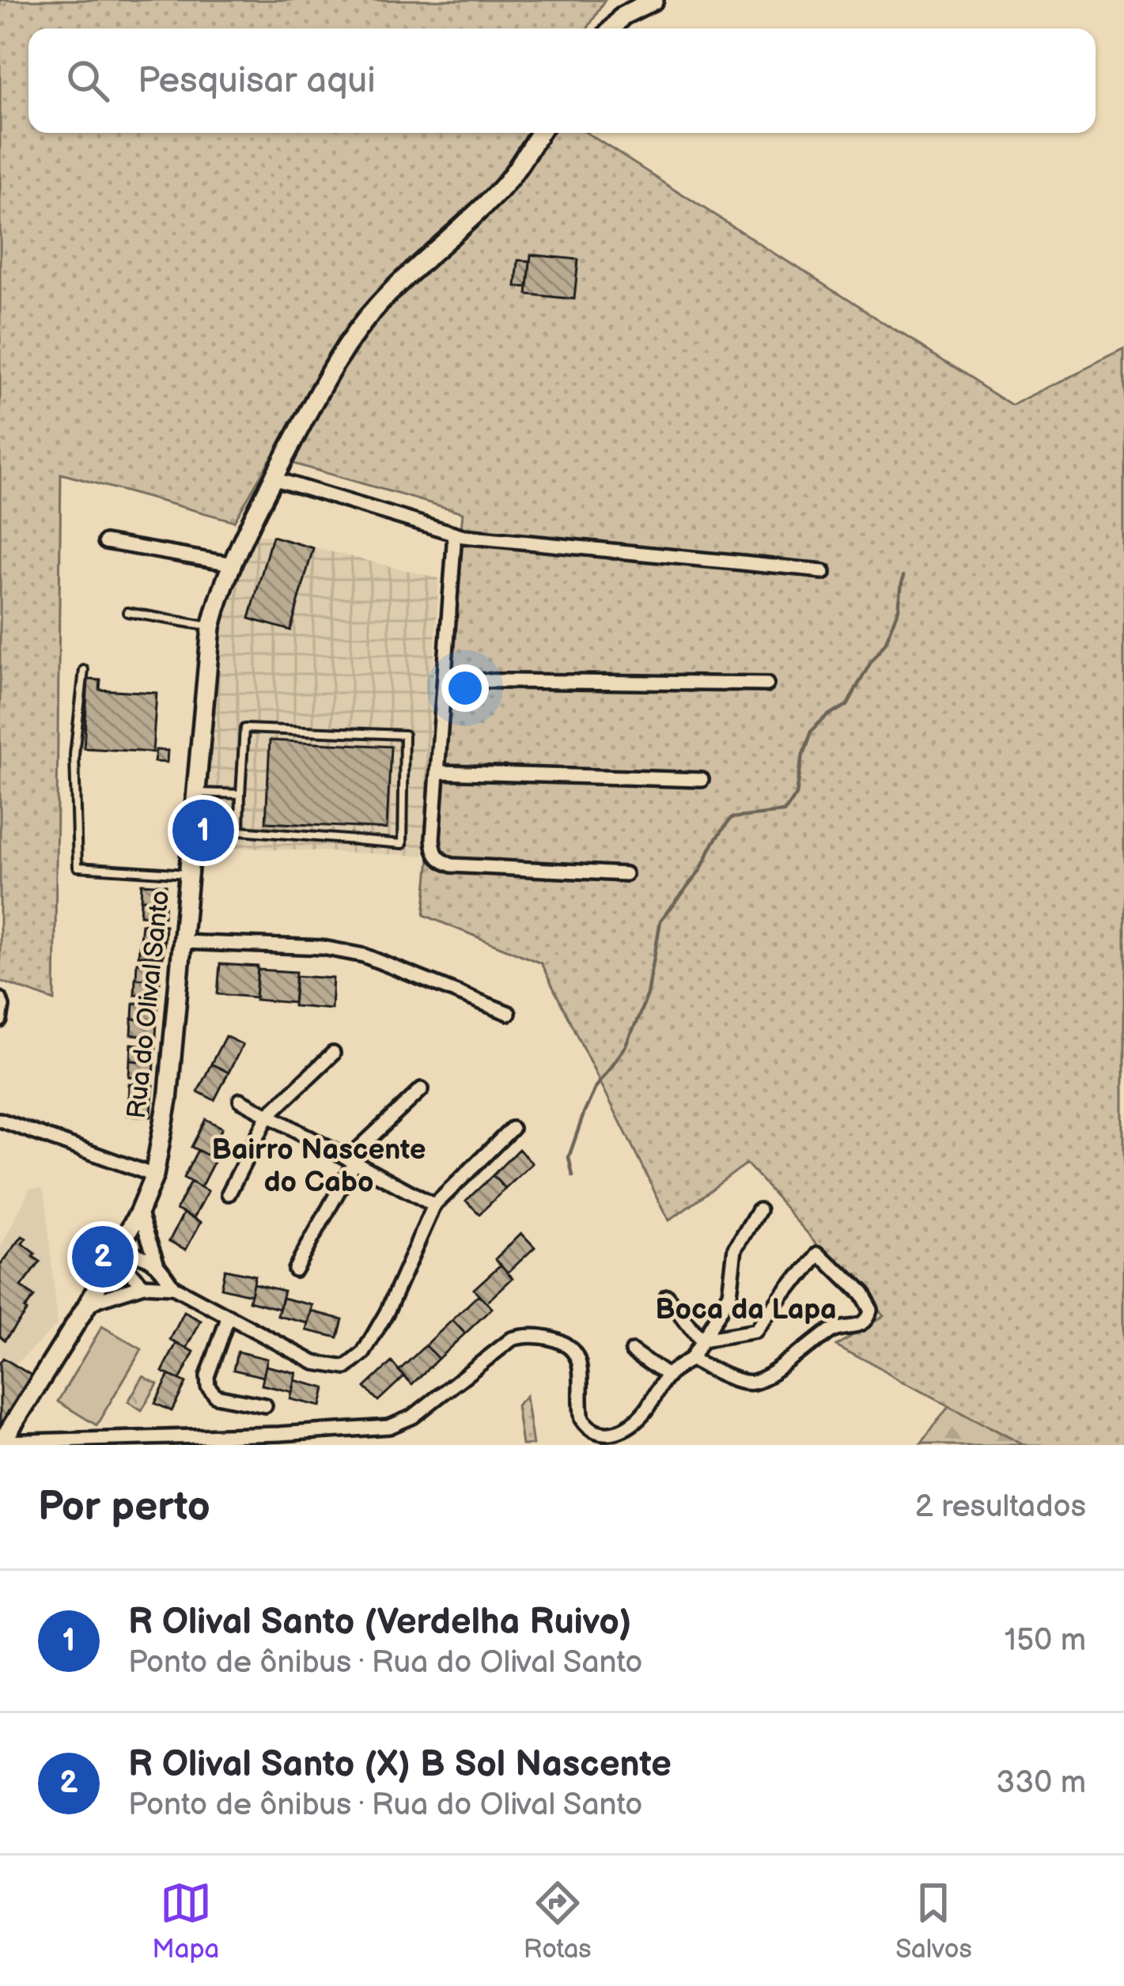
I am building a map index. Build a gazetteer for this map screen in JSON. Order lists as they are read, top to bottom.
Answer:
{
  "streets": {
    "street": ["Rua do Olival Santo"]
  },
  "districts": ["Bairro Nascente do Cabo", "Boca da Lapa"],
  "page": {
    "search": "Pesquisar aqui",
    "pins": ["1", "2"],
    "heading": ["Por perto", "2 resultados"],
    "list": [
      {
        "mark": "1",
        "name": "R Olival Santo (Verdelha Ruivo)",
        "note": "Ponto de ônibus · Rua do Olival Santo",
        "value": "150 m"
      },
      {
        "mark": "2",
        "name": "R Olival Santo (X) B Sol Nascente",
        "note": "Ponto de ônibus · Rua do Olival Santo",
        "value": "330 m"
      }
    ],
    "nav": ["Mapa", "Rotas", "Salvos"]
  }
}
